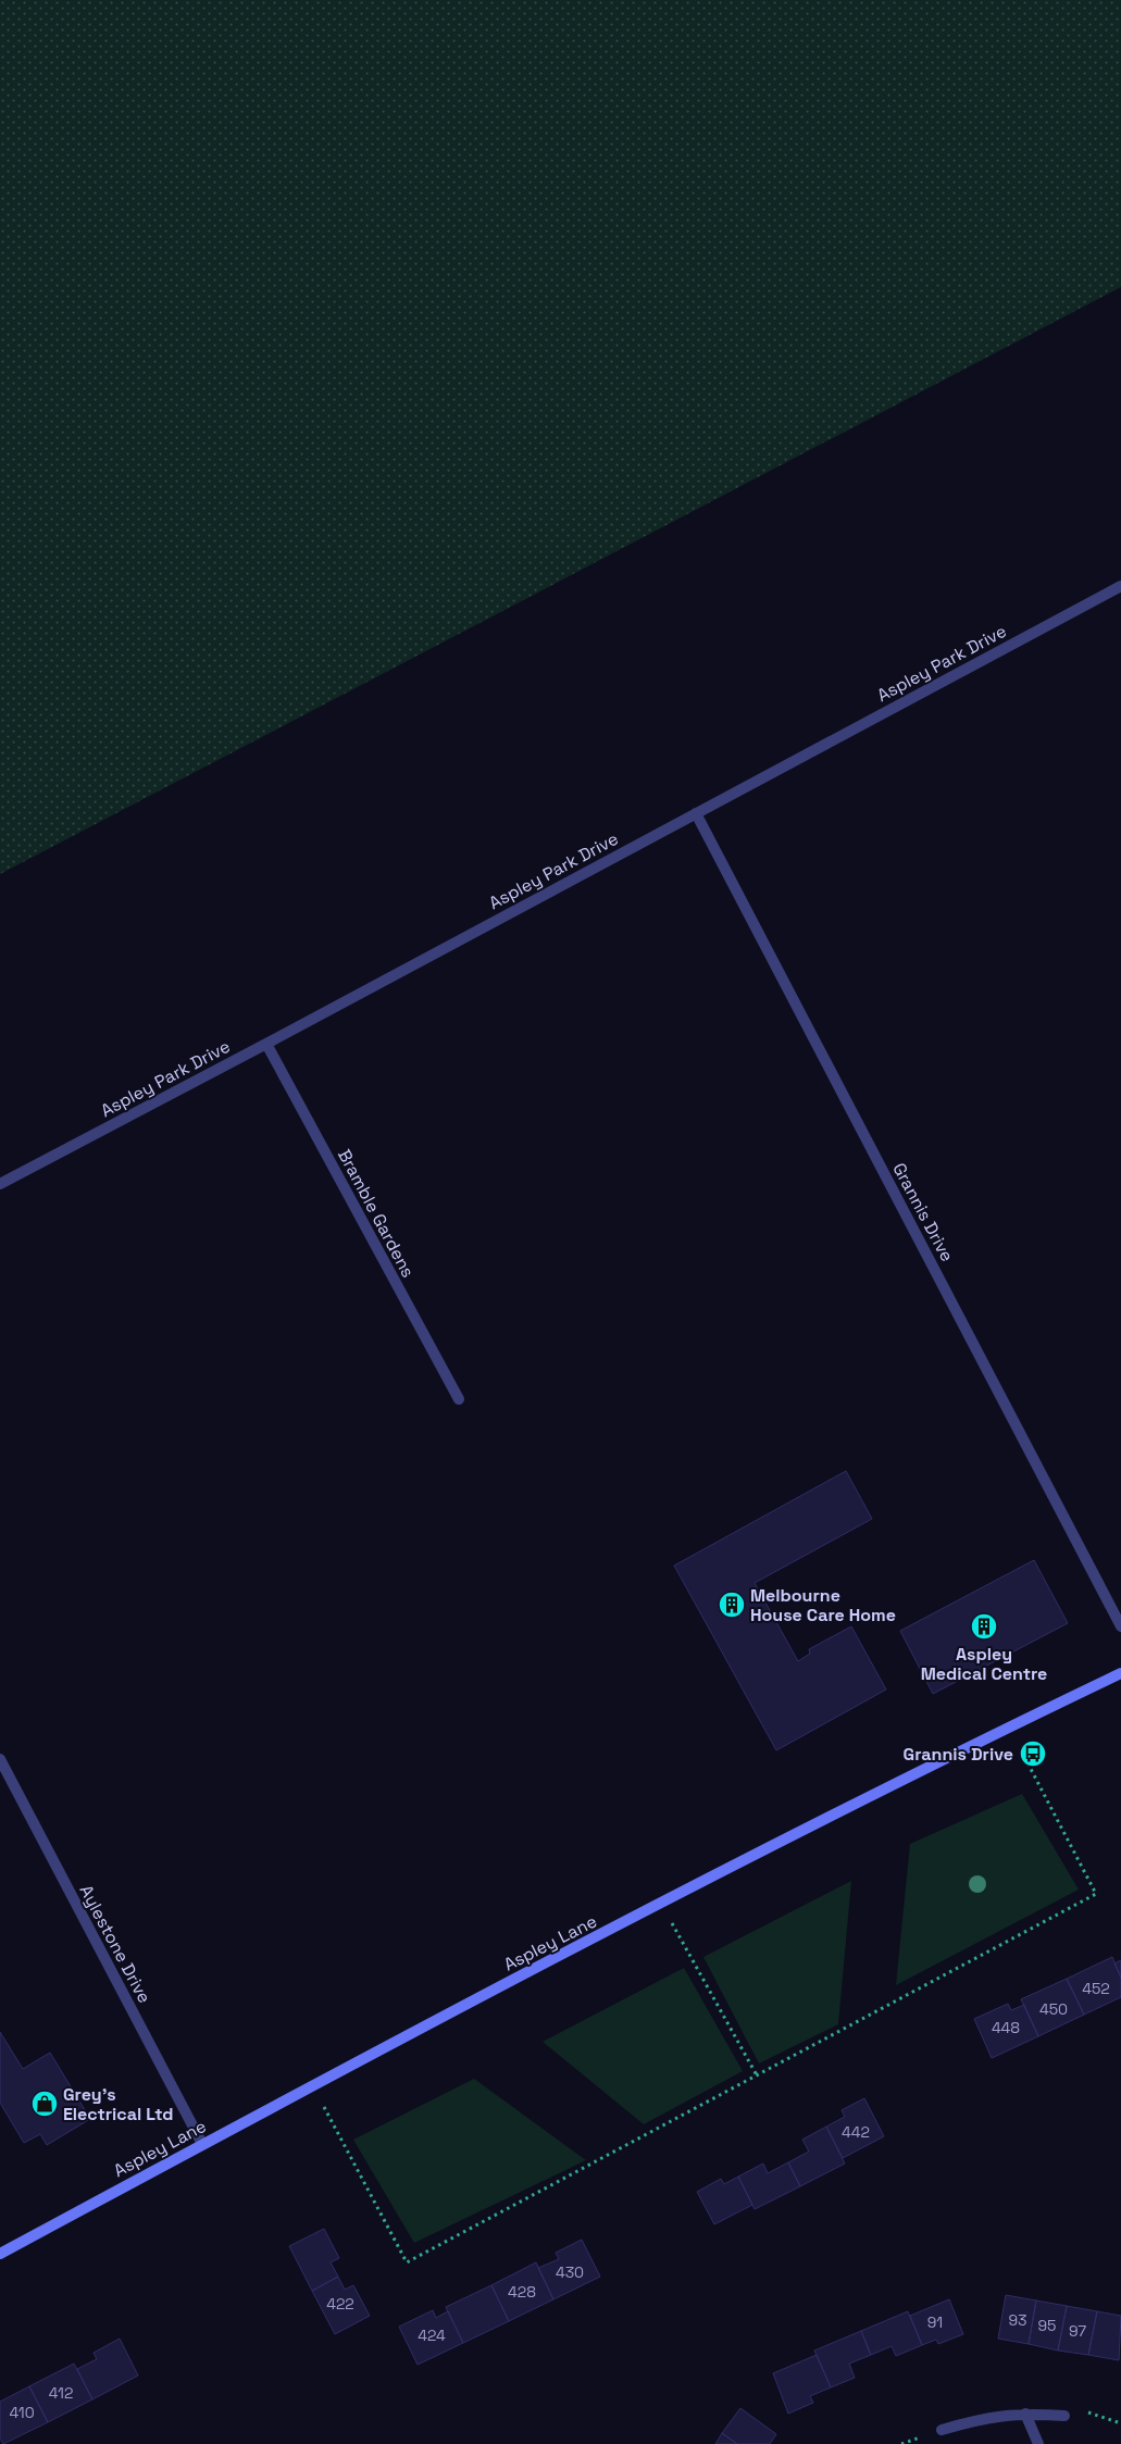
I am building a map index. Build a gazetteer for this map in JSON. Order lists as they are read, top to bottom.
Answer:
{
  "streets": {
    "main road": ["Aspley Lane"],
    "street": [
      "Aspley Park Drive",
      "Grannis Drive",
      "Bramble Gardens",
      "Aylestone Drive"
    ]
  },
  "crossings": [
    ["Aspley Park Drive", "Grannis Drive"],
    ["Aspley Park Drive", "Bramble Gardens"],
    ["Aspley Lane", "Aylestone Drive"]
  ],
  "places": {
    "building": ["Melbourne House Care Home", "Aspley Medical Centre"],
    "bus stop": ["Grannis Drive"],
    "shop": ["Grey's Electrical Ltd"]
  },
  "house_numbers": [
    "452",
    "450",
    "448",
    "442",
    "430",
    "428",
    "422",
    "93",
    "91",
    "95",
    "97",
    "424",
    "412",
    "410"
  ]
}
